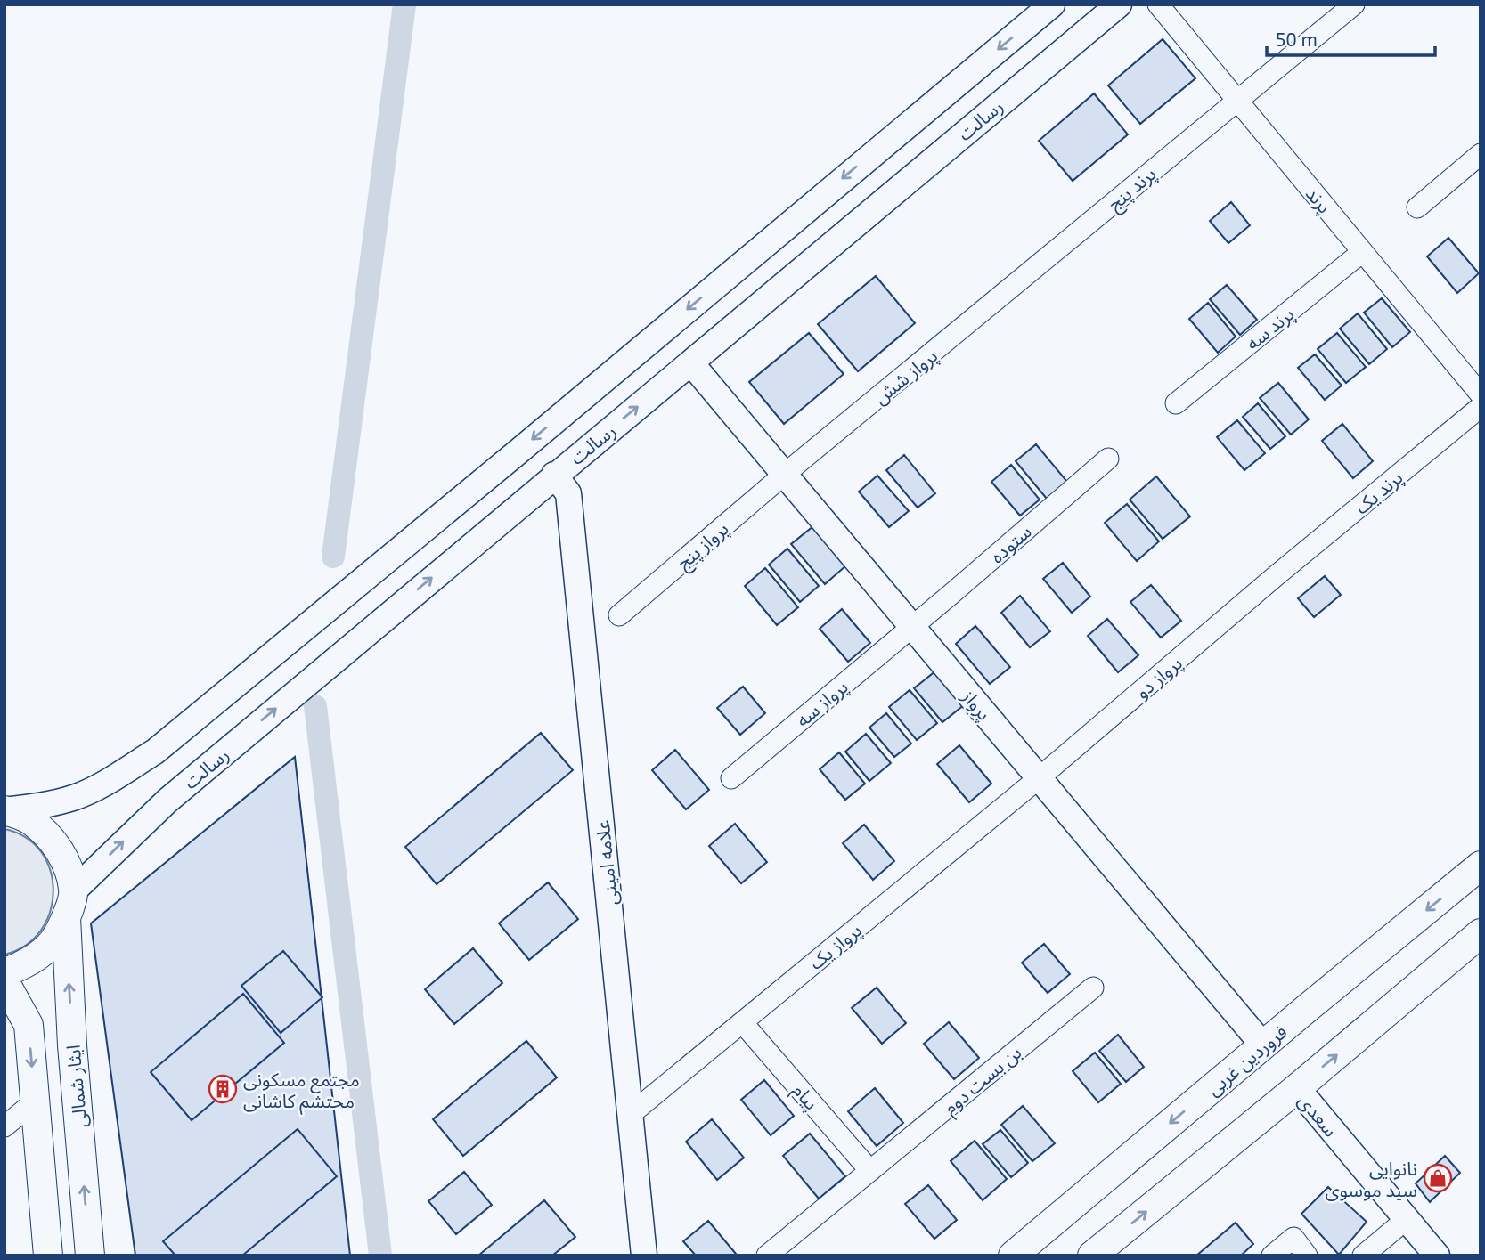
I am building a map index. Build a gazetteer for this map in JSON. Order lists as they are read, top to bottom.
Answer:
{
  "streets": {
    "main road": ["فروردین غربی", "ایثار شمالی"],
    "street": [
      "رسالت",
      "پرند پنج",
      "پرند",
      "پرند سه",
      "پرواز شش",
      "پرند یک",
      "ستوده",
      "پرواز پنج",
      "پرواز دو",
      "پرواز سه",
      "پرواز",
      "علامه امینی",
      "پرواز یک",
      "بن بست دوم",
      "پیام",
      "سعدی"
    ]
  },
  "crossings": [
    ["رسالت", "پرواز"],
    ["رسالت", "علامه امینی"],
    ["پرند پنج", "پرند"],
    ["پرند پنج", "پرواز شش"],
    ["پرند", "پرند سه"],
    ["پرواز شش", "پرواز پنج"],
    ["پرواز شش", "پرواز"],
    ["پرند یک", "پرواز دو"],
    ["ستوده", "پرواز سه"],
    ["ستوده", "پرواز"],
    ["پرواز پنج", "پرواز"],
    ["پرواز دو", "پرواز"],
    ["پرواز دو", "پرواز یک"],
    ["پرواز سه", "پرواز"],
    ["پرواز", "پرواز یک"],
    ["پرواز", "فروردین غربی"],
    ["علامه امینی", "پرواز یک"],
    ["پرواز یک", "پیام"],
    ["بن بست دوم", "پیام"]
  ],
  "places": {
    "building": ["مجتمع مسکونی محتشم کاشانی"],
    "shop": ["نانوایی سید موسوی"]
  },
  "scale_bar": "50 m"
}
